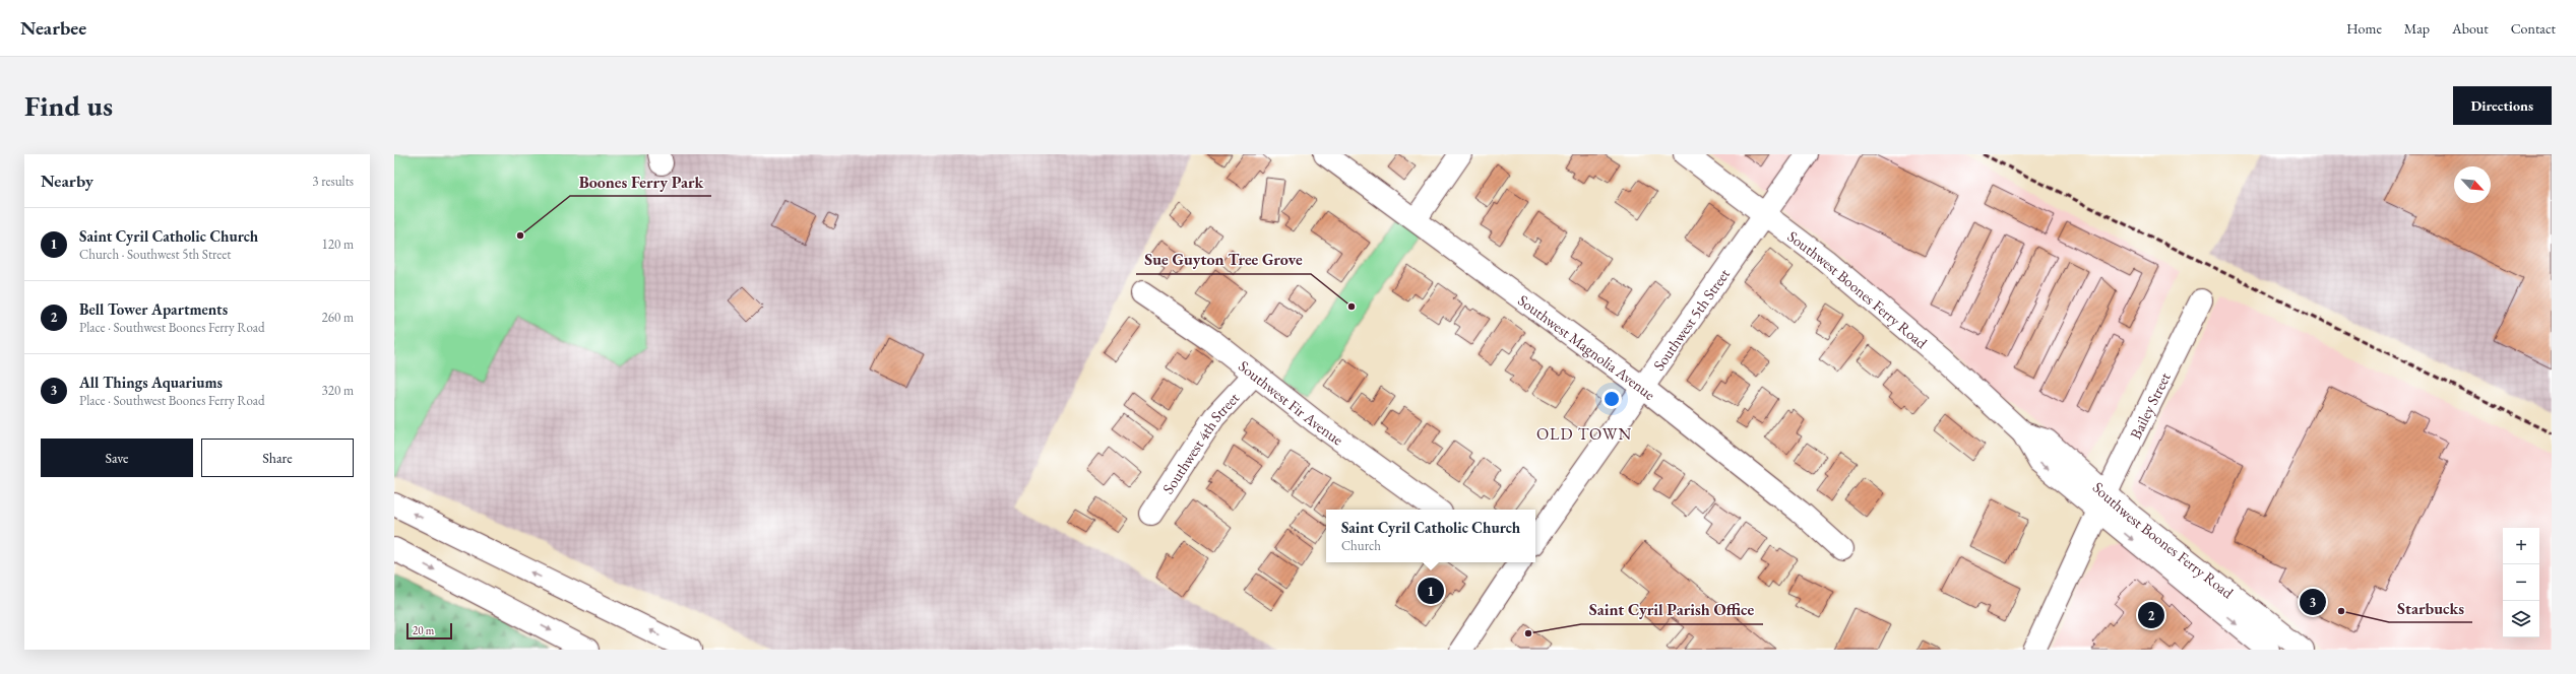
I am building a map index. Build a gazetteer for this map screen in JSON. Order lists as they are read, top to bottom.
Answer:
{
  "streets": {
    "main road": [
      "Southwest Boones Ferry Road",
      "Southwest 5th Street",
      "Southwest Magnolia Avenue",
      "Southwest Fir Avenue",
      "Bailey Street",
      "Southwest 4th Street"
    ]
  },
  "crossings": [
    ["Southwest Boones Ferry Road", "Southwest 5th Street"],
    ["Southwest Boones Ferry Road", "Bailey Street"],
    ["Southwest 5th Street", "Southwest Magnolia Avenue"],
    ["Southwest Fir Avenue", "Southwest 4th Street"]
  ],
  "districts": ["OLD TOWN"],
  "places": [
    "Boones Ferry Park",
    "Sue Guyton Tree Grove",
    "Starbucks",
    "Saint Cyril Parish Office"
  ],
  "scale_bar": "20 m",
  "north": "bottom right",
  "page": {
    "header": "Nearbee",
    "nav": [
      "Home",
      "Map",
      "About",
      "Contact"
    ],
    "buttons": [
      "Directions",
      ["Save", "Share"]
    ],
    "title": "Find us",
    "heading": ["Nearby", "3 results"],
    "list": [
      {
        "mark": "1",
        "name": "Saint Cyril Catholic Church",
        "note": "Church · Southwest 5th Street",
        "value": "120 m"
      },
      {
        "mark": "2",
        "name": "Bell Tower Apartments",
        "note": "Place · Southwest Boones Ferry Road",
        "value": "260 m"
      },
      {
        "mark": "3",
        "name": "All Things Aquariums",
        "note": "Place · Southwest Boones Ferry Road",
        "value": "320 m"
      }
    ],
    "popup": ["Saint Cyril Catholic Church", "Church"],
    "map_buttons": ["+", "−"],
    "pins": ["1", "3", "2"],
    "scale": "20 m"
  }
}
